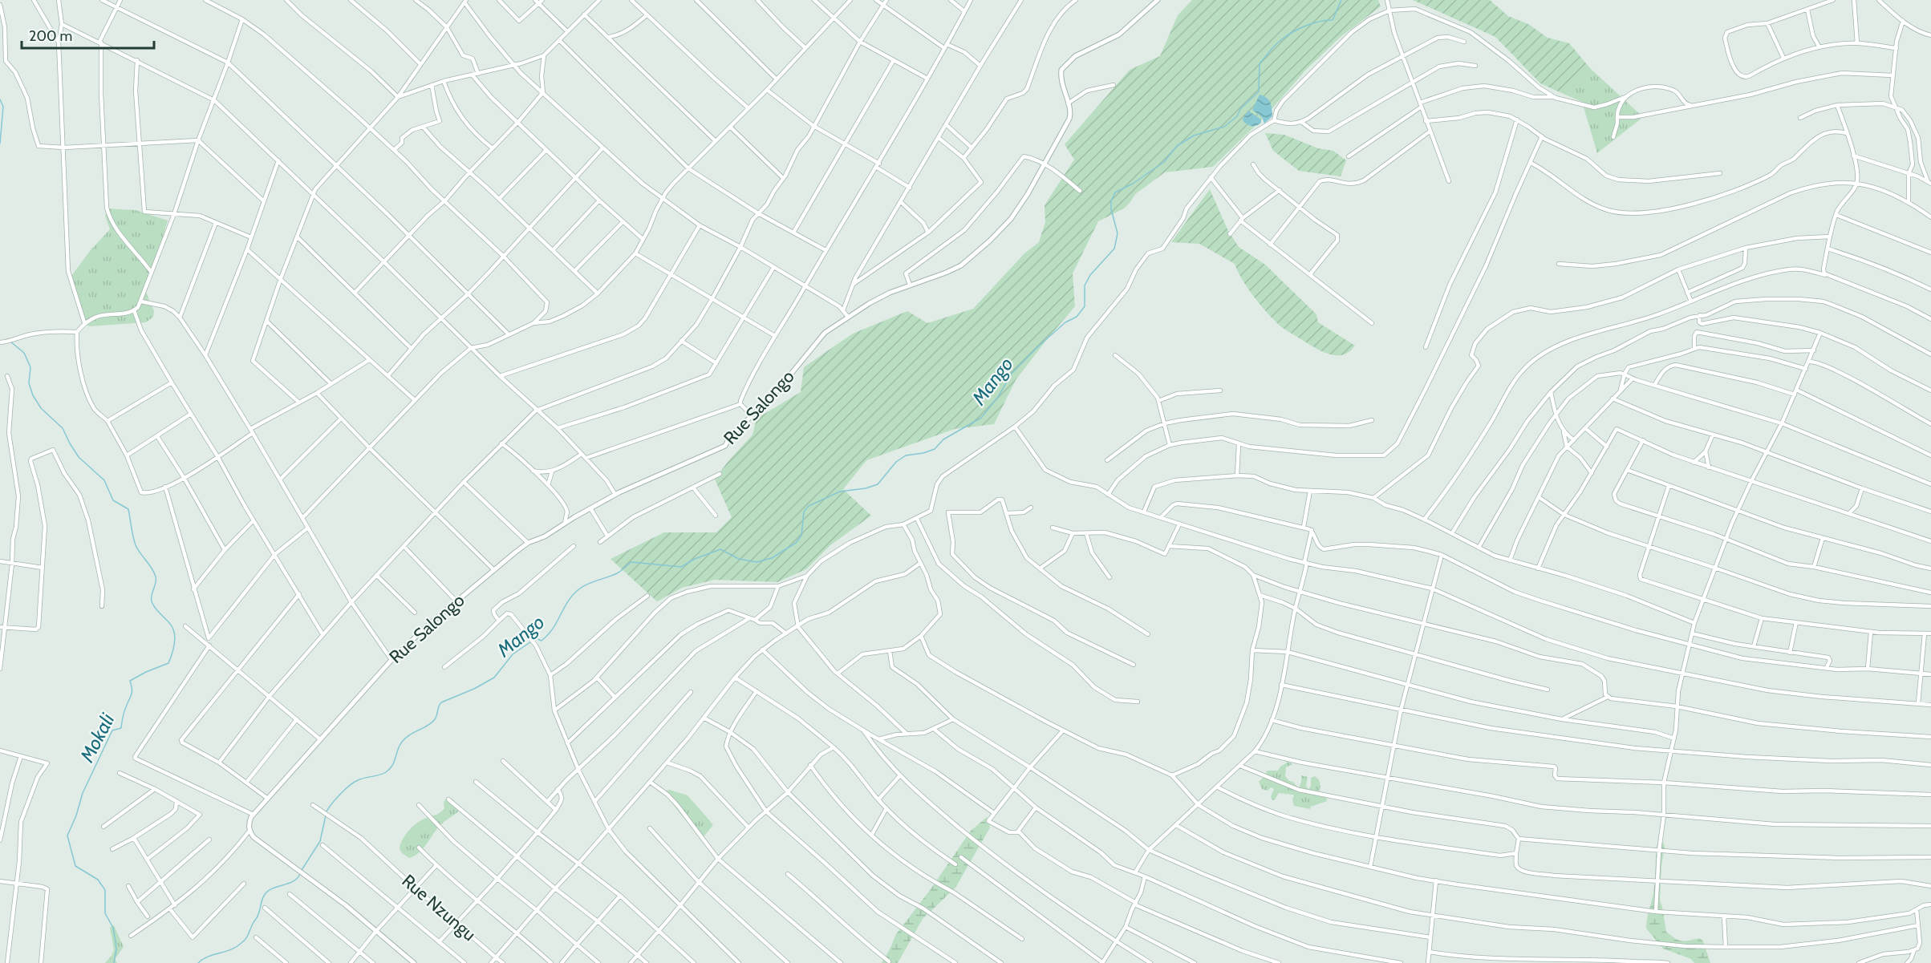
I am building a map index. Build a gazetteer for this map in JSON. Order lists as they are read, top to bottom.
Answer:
{
  "streets": {
    "street": ["Rue Salongo", "Rue Nzungu"]
  },
  "water": ["Mango", "Mokali"],
  "scale_bar": "200 m"
}
